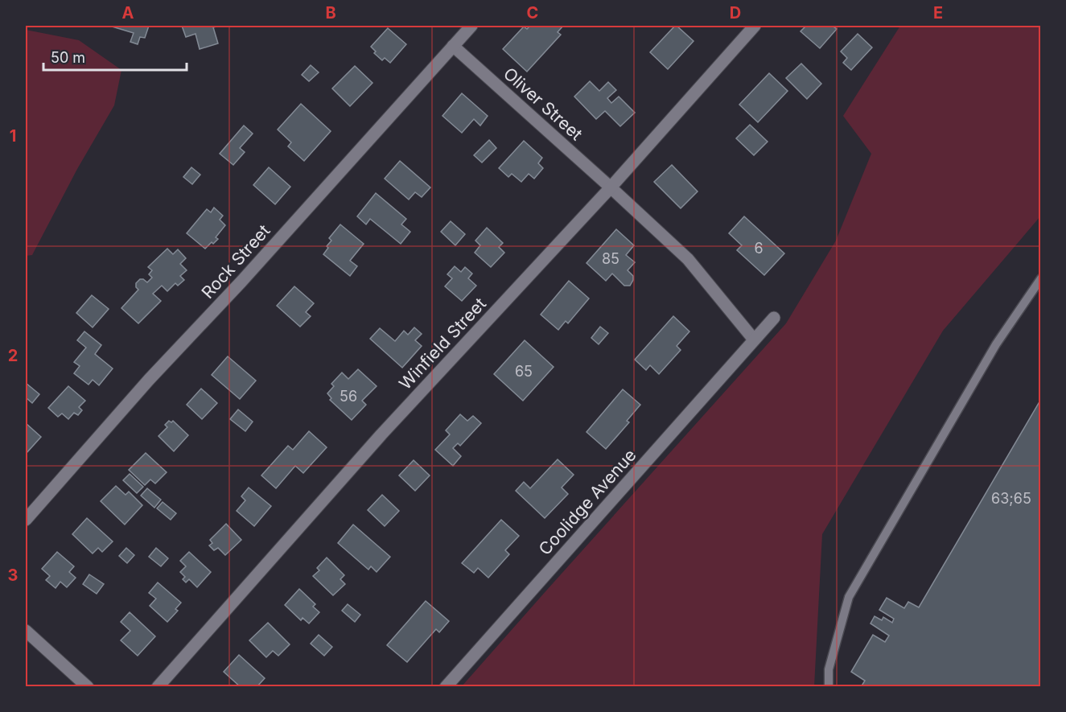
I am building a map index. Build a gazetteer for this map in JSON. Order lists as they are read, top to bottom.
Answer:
{
  "streets": {
    "street": [
      "Oliver Street",
      "Rock Street",
      "Winfield Street",
      "Coolidge Avenue"
    ]
  },
  "crossings": [
    ["Oliver Street", "Rock Street"],
    ["Oliver Street", "Winfield Street"]
  ],
  "house_numbers": [
    "6",
    "85",
    "65",
    "56",
    "63;65"
  ],
  "scale_bar": "50 m",
  "grid": {
    "columns": [
      "A",
      "B",
      "C",
      "D",
      "E"
    ],
    "rows": ["1", "2", "3"]
  }
}
